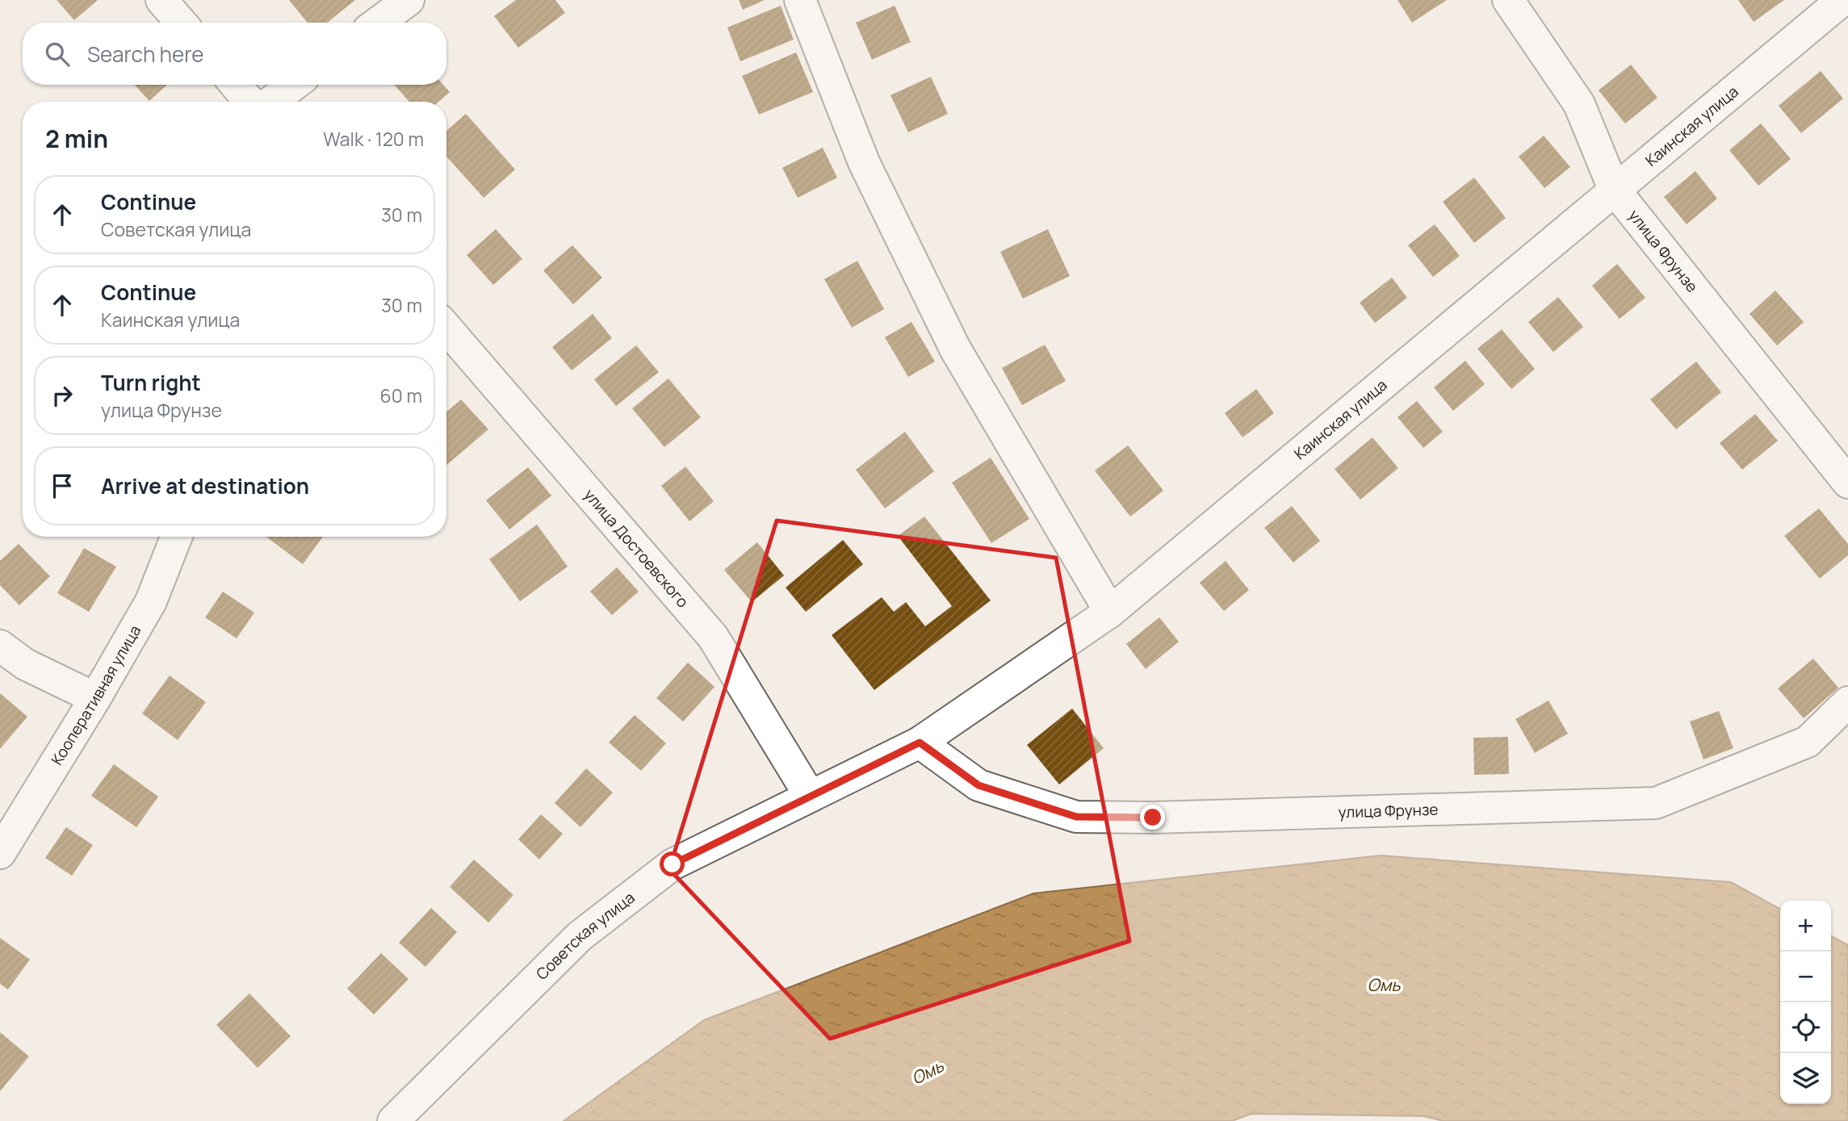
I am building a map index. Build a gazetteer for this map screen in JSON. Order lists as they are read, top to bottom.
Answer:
{
  "streets": {
    "street": [
      "Каинская улица",
      "улица Фрунзе",
      "улица Достоевского",
      "Кооперативная улица",
      "Советская улица"
    ]
  },
  "crossings": [
    ["Каинская улица", "улица Фрунзе"],
    ["Каинская улица", "улица Достоевского"],
    ["Каинская улица", "Советская улица"],
    ["улица Достоевского", "Советская улица"]
  ],
  "water": ["Омь"],
  "page": {
    "search": "Search here",
    "heading": ["2 min", "Walk · 120 m"],
    "list": [
      ["Continue", "Советская улица", "30 m"],
      ["Continue", "Каинская улица", "30 m"],
      ["Turn right", "улица Фрунзе", "60 m"],
      "Arrive at destination"
    ],
    "map_buttons": ["+", "−"]
  }
}
